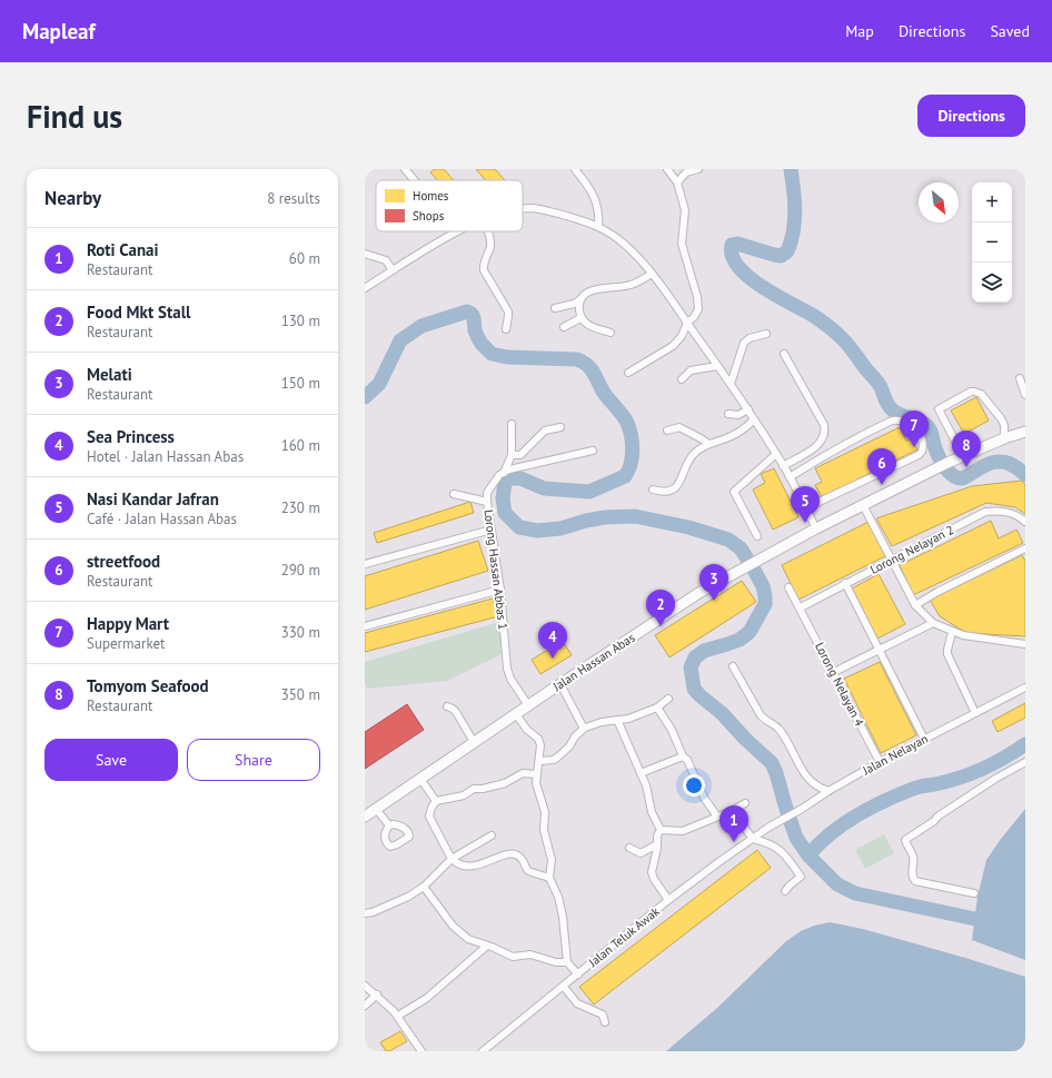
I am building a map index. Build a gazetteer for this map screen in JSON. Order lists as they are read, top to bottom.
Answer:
{
  "streets": {
    "main road": ["Jalan Hassan Abas"],
    "street": [
      "Lorong Nelayan 2",
      "Lorong Hassan Abbas 1",
      "Lorong Nelayan 4",
      "Jalan Nelayan",
      "Jalan Teluk Awak"
    ]
  },
  "crossings": [
    ["Lorong Nelayan 2", "Lorong Nelayan 4"],
    ["Lorong Hassan Abbas 1", "Jalan Hassan Abas"],
    ["Lorong Nelayan 4", "Jalan Nelayan"],
    ["Jalan Nelayan", "Jalan Teluk Awak"]
  ],
  "legend": ["Homes", "Shops"],
  "north": "bottom right",
  "page": {
    "header": "Mapleaf",
    "nav": ["Map", "Directions", "Saved"],
    "buttons": [
      "Directions",
      ["Save", "Share"]
    ],
    "title": "Find us",
    "heading": ["Nearby", "8 results"],
    "map_buttons": ["+", "−"],
    "list": [
      {
        "mark": "1",
        "name": "Roti Canai",
        "note": "Restaurant",
        "value": "60 m"
      },
      {
        "mark": "2",
        "name": "Food Mkt Stall",
        "note": "Restaurant",
        "value": "130 m"
      },
      {
        "mark": "3",
        "name": "Melati",
        "note": "Restaurant",
        "value": "150 m"
      },
      {
        "mark": "4",
        "name": "Sea Princess",
        "note": "Hotel · Jalan Hassan Abas",
        "value": "160 m"
      },
      {
        "mark": "5",
        "name": "Nasi Kandar Jafran",
        "note": "Café · Jalan Hassan Abas",
        "value": "230 m"
      },
      {
        "mark": "6",
        "name": "streetfood",
        "note": "Restaurant",
        "value": "290 m"
      },
      {
        "mark": "7",
        "name": "Happy Mart",
        "note": "Supermarket",
        "value": "330 m"
      },
      {
        "mark": "8",
        "name": "Tomyom Seafood",
        "note": "Restaurant",
        "value": "350 m"
      }
    ],
    "pins": [
      "7",
      "8",
      "6",
      "5",
      "3",
      "2",
      "4",
      "1"
    ]
  }
}
